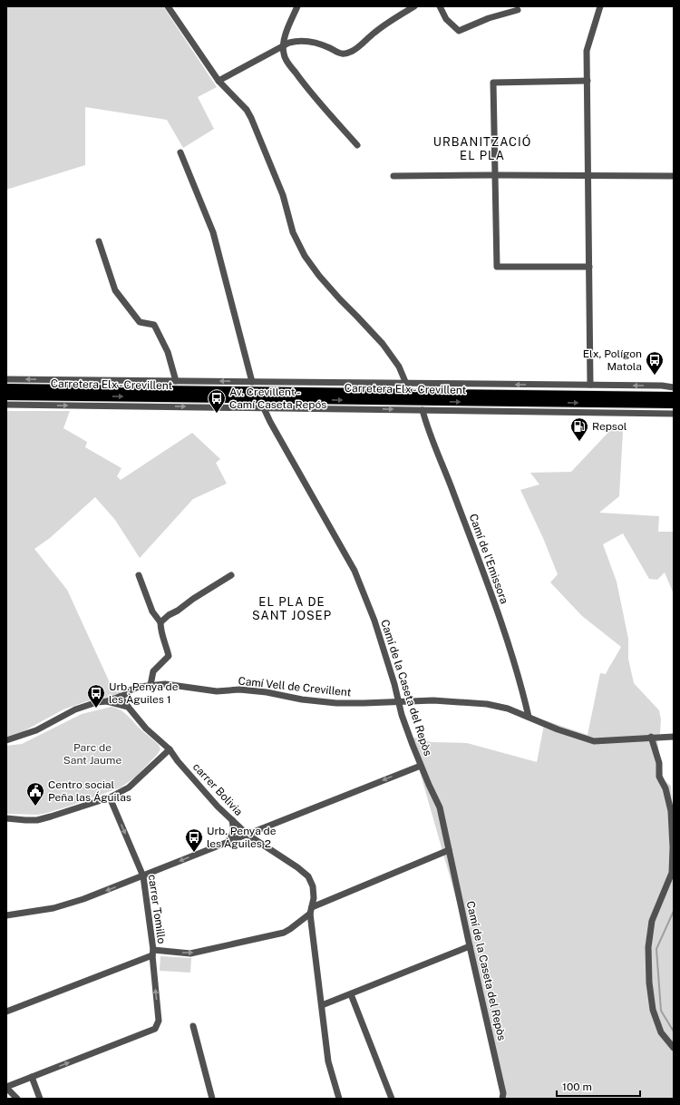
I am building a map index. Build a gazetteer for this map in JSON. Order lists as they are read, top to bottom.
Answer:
{
  "streets": {
    "highway": ["Carretera Elx - Crevillent"],
    "street": [
      "Camí de l'Emissora",
      "Camí Vell de Crevillent",
      "Camí de la Caseta del Repòs",
      "carrer Bolivia",
      "carrer Tomillo"
    ]
  },
  "crossings": [
    ["Camí de l'Emissora", "Camí Vell de Crevillent"],
    ["Camí Vell de Crevillent", "Camí de la Caseta del Repòs"],
    ["Camí Vell de Crevillent", "carrer Bolivia"]
  ],
  "districts": ["URBANITZACIÓ EL PLA", "EL PLA DE SANT JOSEP"],
  "parks": ["Parc de Sant Jaume"],
  "places": {
    "bus stop": [
      "Elx, Polígon Matola",
      "Av. Crevillent - Camí Caseta Repós",
      "Urb. Penya de les Àguiles 1",
      "Urb. Penya de les Àguiles 2"
    ],
    "fuel station": ["Repsol"],
    "public building": ["Centro social Peña las Águilas"]
  },
  "scale_bar": "100 m"
}
